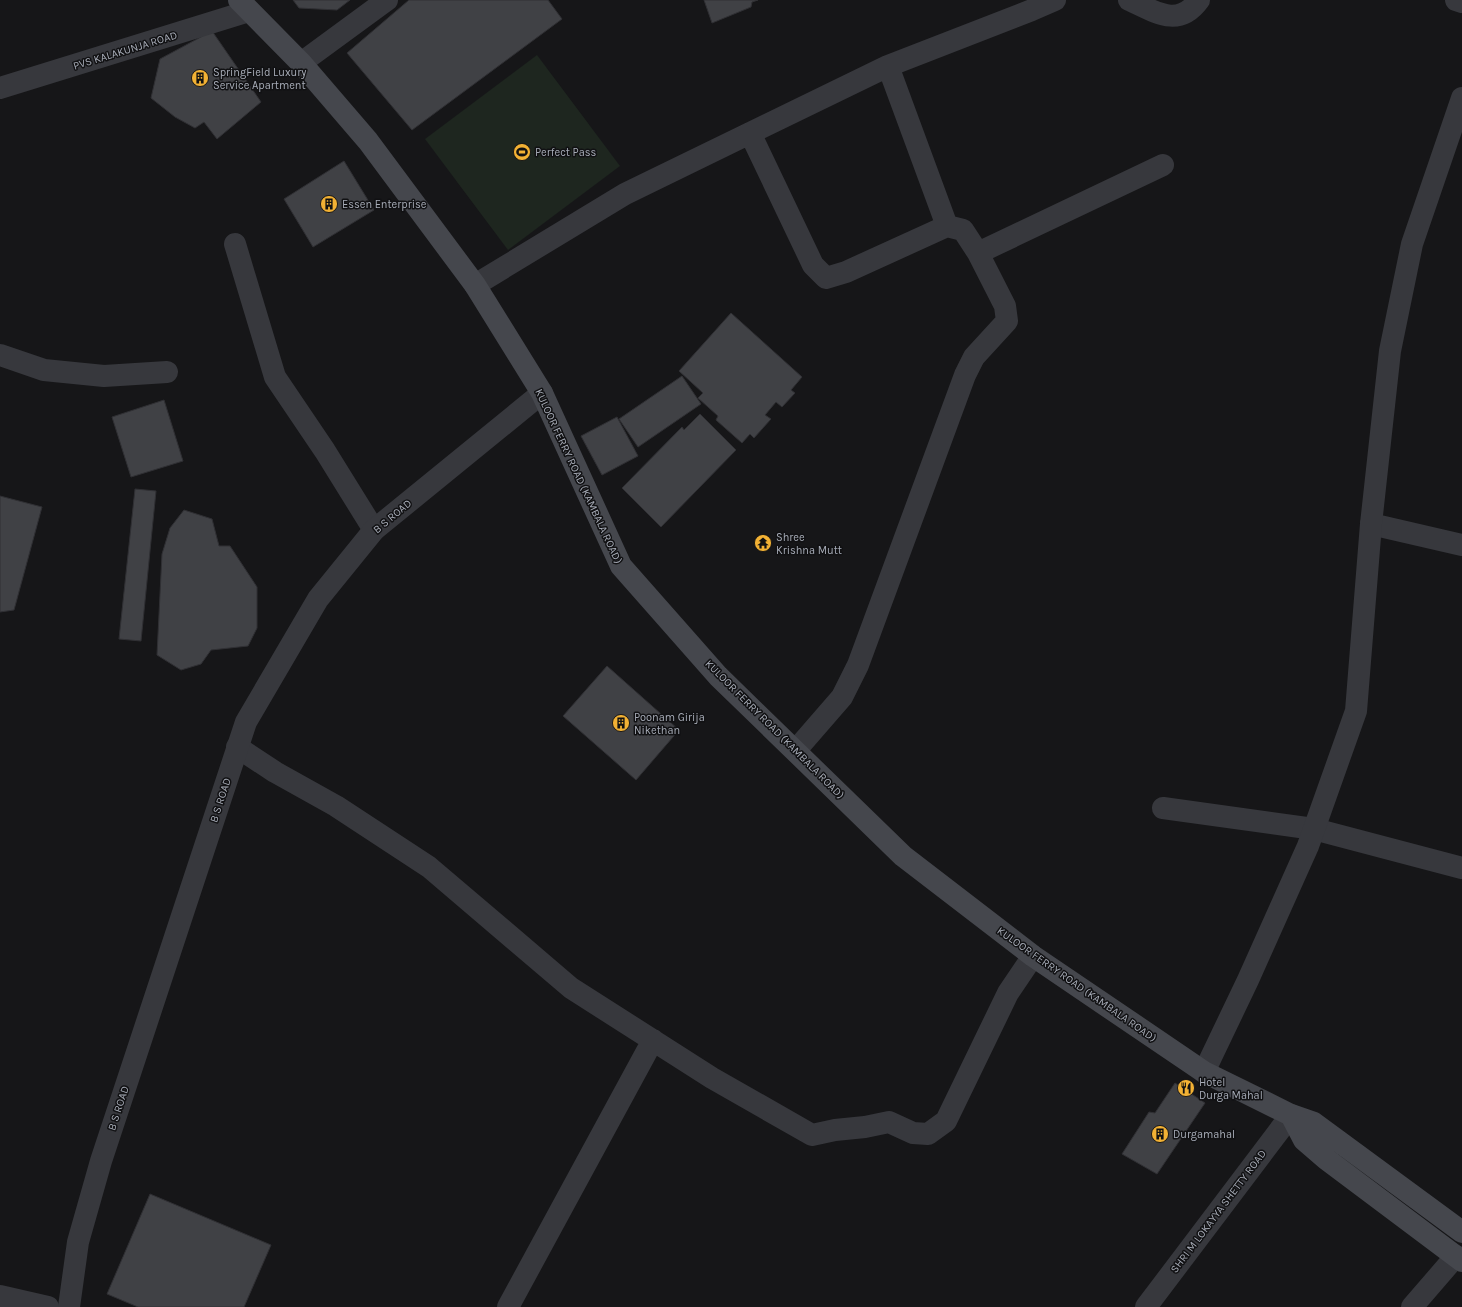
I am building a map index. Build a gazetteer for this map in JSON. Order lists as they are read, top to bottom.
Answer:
{
  "streets": {
    "main road": ["KULOOR FERRY ROAD (KAMBALA ROAD)"],
    "street": ["PVS KALAKUNJA ROAD", "B S ROAD", "SHRI M LOKAYYA SHETTY ROAD"]
  },
  "crossings": [
    ["PVS KALAKUNJA ROAD", "KULOOR FERRY ROAD (KAMBALA ROAD)"],
    ["KULOOR FERRY ROAD (KAMBALA ROAD)", "B S ROAD"],
    ["KULOOR FERRY ROAD (KAMBALA ROAD)", "SHRI M LOKAYYA SHETTY ROAD"]
  ],
  "places": {
    "building": [
      "SpringField Luxury Service Apartment",
      "Essen Enterprise",
      "Poonam Girija Nikethan",
      "Durgamahal"
    ],
    "sports": ["Perfect Pass"],
    "temple": ["Shree Krishna Mutt"],
    "restaurant": ["Hotel Durga Mahal"]
  }
}
